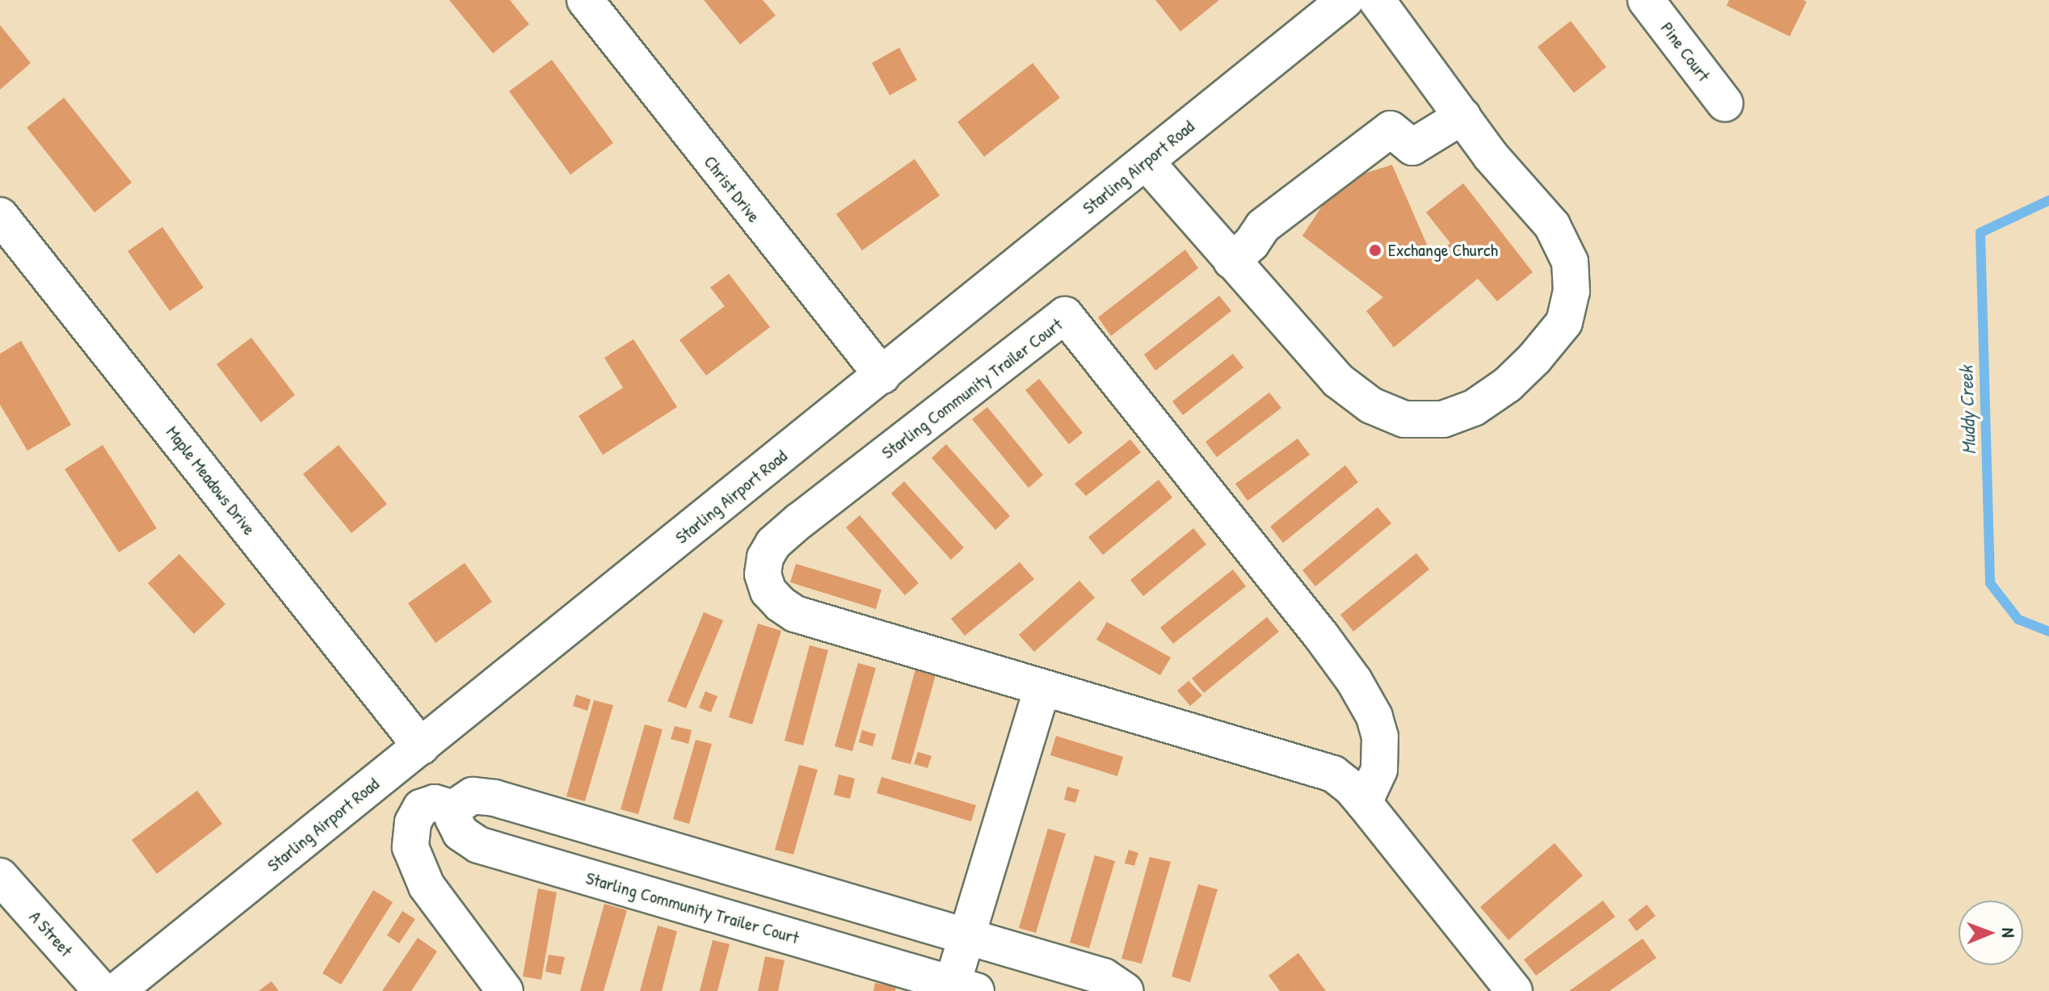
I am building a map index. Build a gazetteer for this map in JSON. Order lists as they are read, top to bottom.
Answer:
{
  "streets": {
    "street": [
      "Pine Court",
      "Starling Airport Road",
      "Christ Drive",
      "Starling Community Trailer Court",
      "Maple Meadows Drive",
      "A Street"
    ]
  },
  "crossings": [
    ["Starling Airport Road", "Christ Drive"],
    ["Starling Airport Road", "Starling Community Trailer Court"],
    ["Starling Airport Road", "Maple Meadows Drive"]
  ],
  "water": ["Muddy Creek"],
  "places": ["Exchange Church"],
  "north": "right"
}
